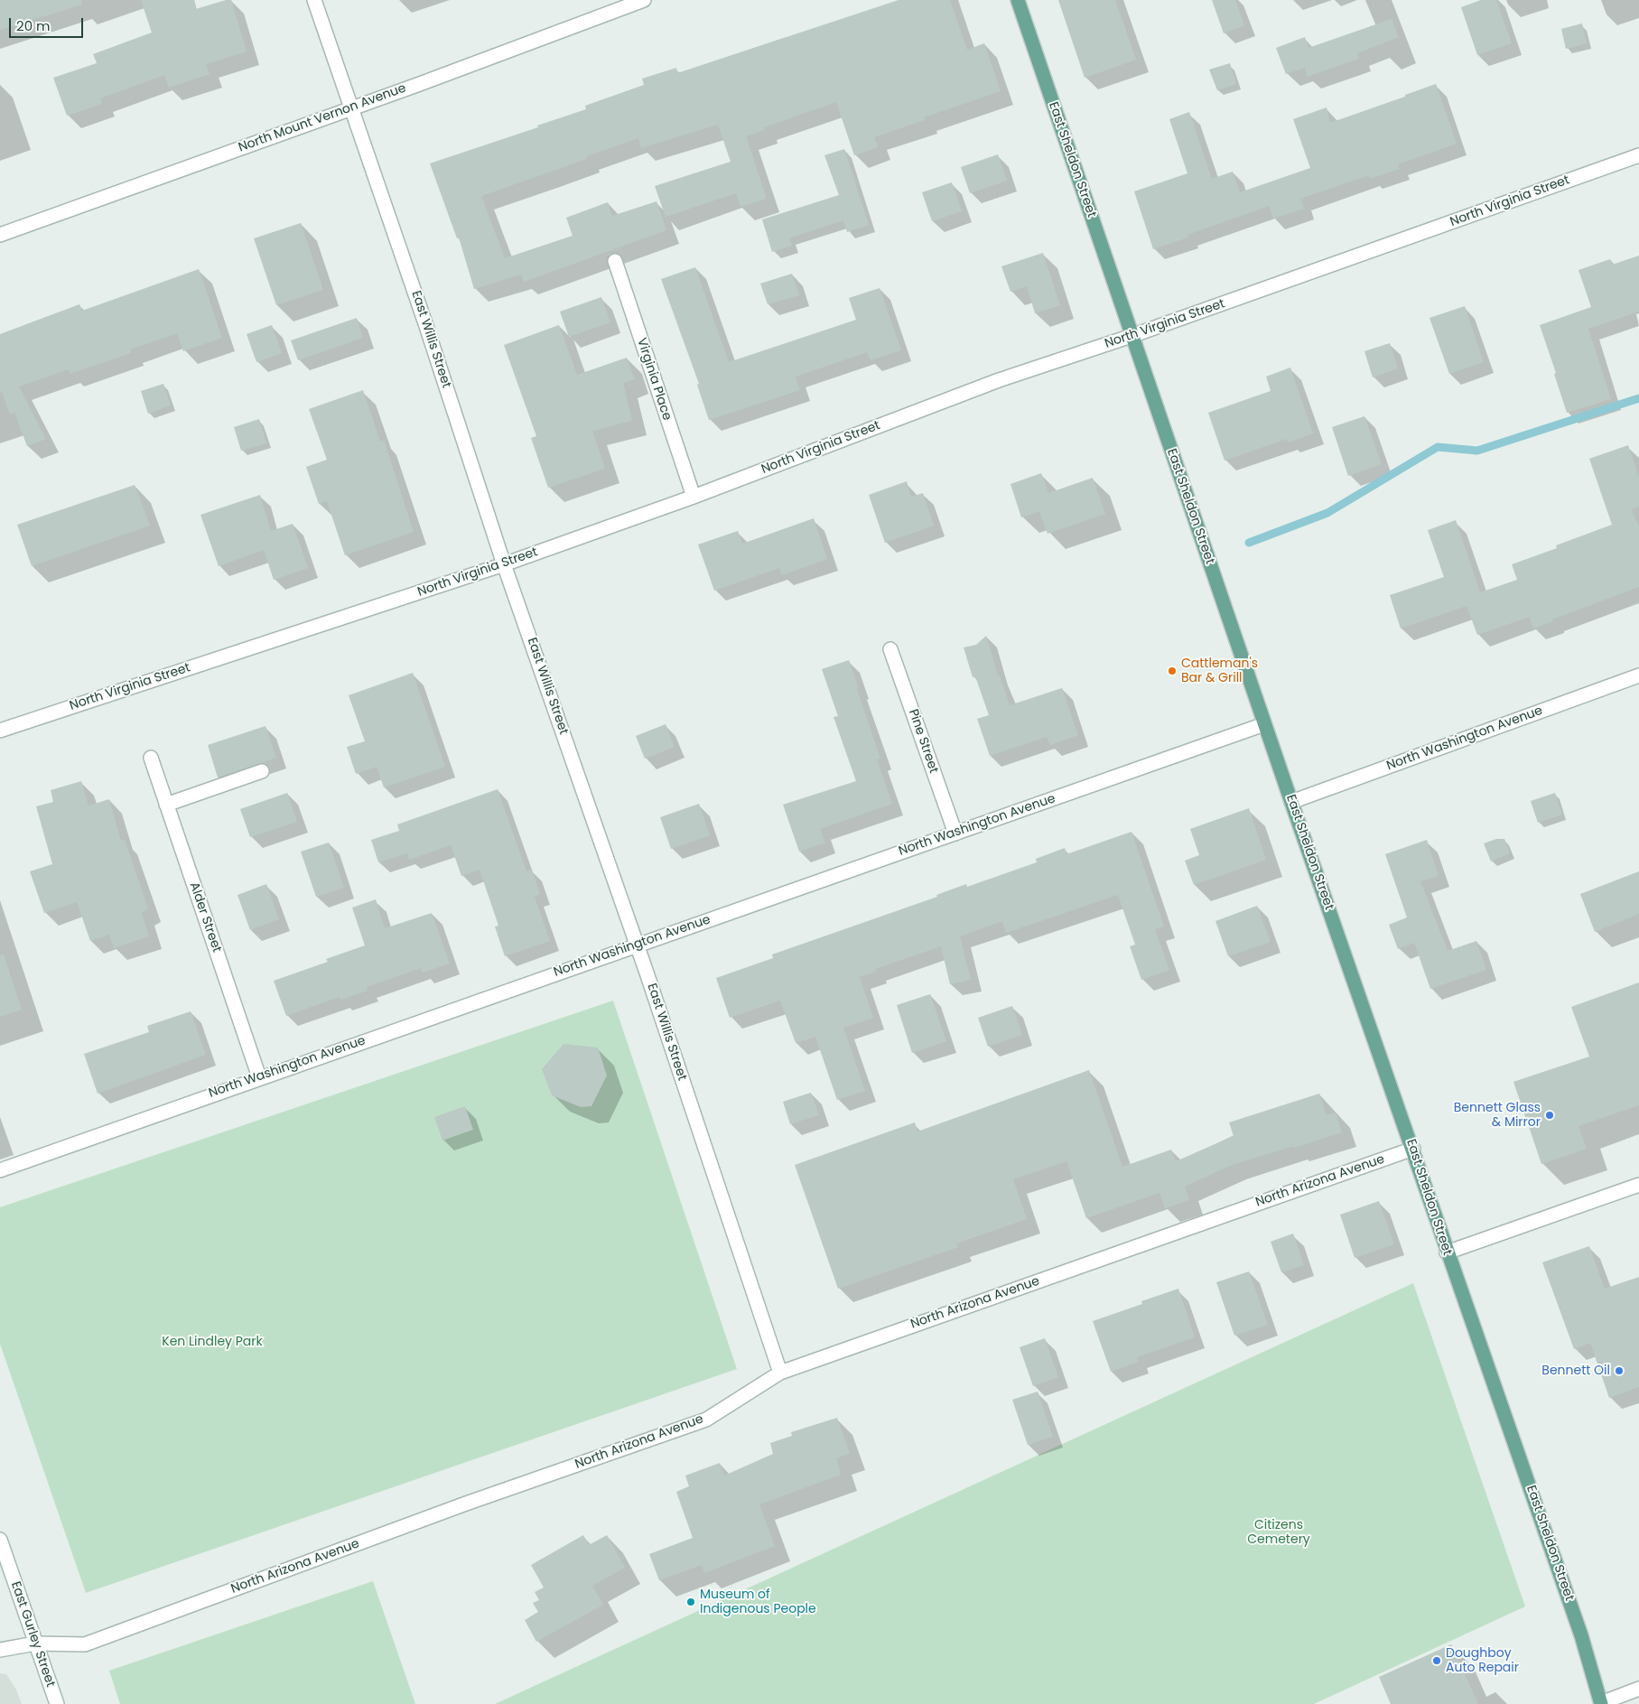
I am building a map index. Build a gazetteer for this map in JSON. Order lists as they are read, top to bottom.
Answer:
{
  "streets": {
    "main road": ["East Sheldon Street"],
    "street": [
      "North Mount Vernon Avenue",
      "North Virginia Street",
      "East Willis Street",
      "Virginia Place",
      "North Washington Avenue",
      "Pine Street",
      "Alder Street",
      "North Arizona Avenue",
      "East Gurley Street"
    ]
  },
  "crossings": [
    ["North Mount Vernon Avenue", "East Willis Street"],
    ["East Sheldon Street", "North Virginia Street"],
    ["East Sheldon Street", "North Washington Avenue"],
    ["East Sheldon Street", "North Arizona Avenue"],
    ["North Virginia Street", "East Willis Street"],
    ["North Virginia Street", "Virginia Place"],
    ["East Willis Street", "North Washington Avenue"],
    ["East Willis Street", "North Arizona Avenue"],
    ["North Washington Avenue", "Pine Street"],
    ["North Washington Avenue", "Alder Street"],
    ["North Arizona Avenue", "East Gurley Street"]
  ],
  "parks": ["Ken Lindley Park", "Citizens Cemetery"],
  "places": [
    "Cattleman's Bar & Grill",
    "Bennett Glass & Mirror",
    "Bennett Oil",
    "Museum of Indigenous People",
    "Doughboy Auto Repair"
  ],
  "scale_bar": "20 m"
}
